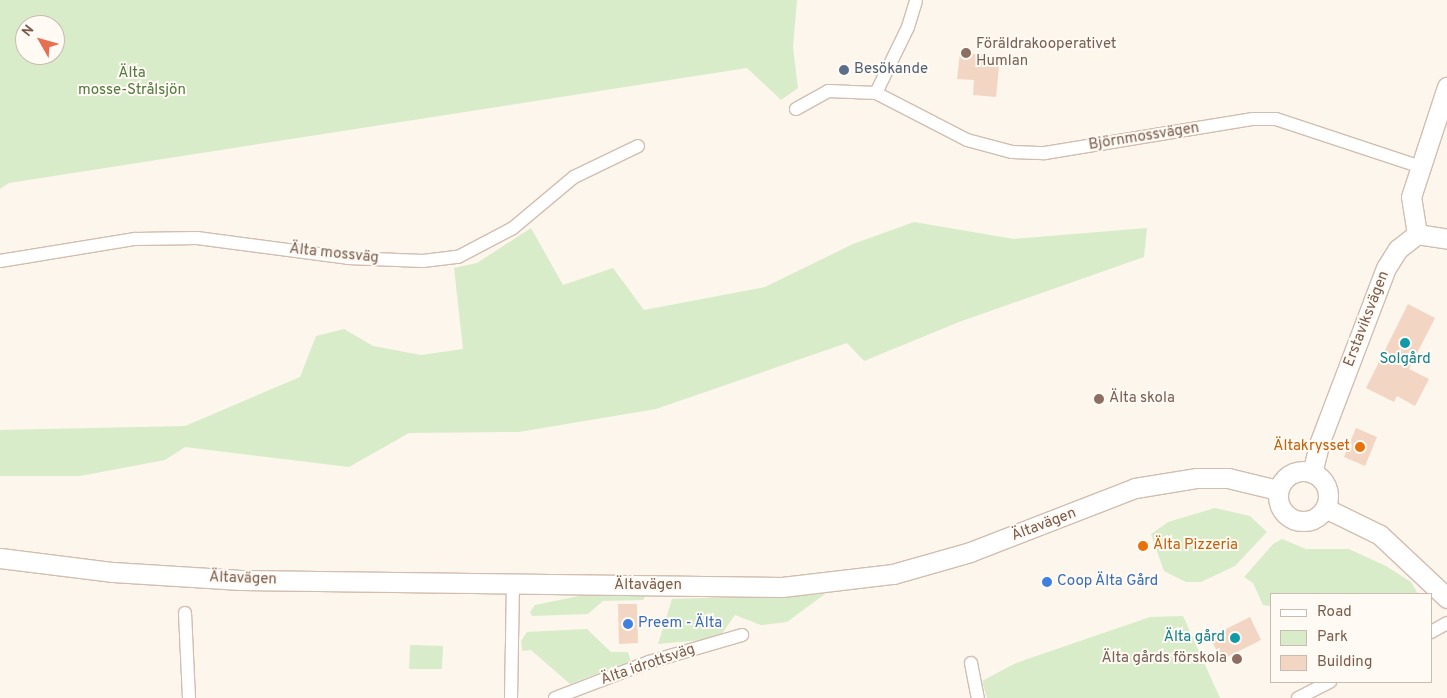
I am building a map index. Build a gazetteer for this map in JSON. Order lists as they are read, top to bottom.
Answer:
{
  "streets": {
    "main road": ["Erstaviksvägen", "Ältavägen"],
    "street": ["Björnmossvägen", "Älta mossväg", "Älta idrottsväg"]
  },
  "crossings": [
    ["Erstaviksvägen", "Ältavägen"]
  ],
  "parks": ["Älta mosse-Strålsjön"],
  "places": [
    "Föräldrakooperativet Humlan",
    "Besökande",
    "Solgård",
    "Älta skola",
    "Ältakrysset",
    "Älta Pizzeria",
    "Coop Älta Gård",
    "Preem - Älta",
    "Älta gård",
    "Älta gårds förskola"
  ],
  "legend": ["Road", "Park", "Building"],
  "north": "top left"
}
